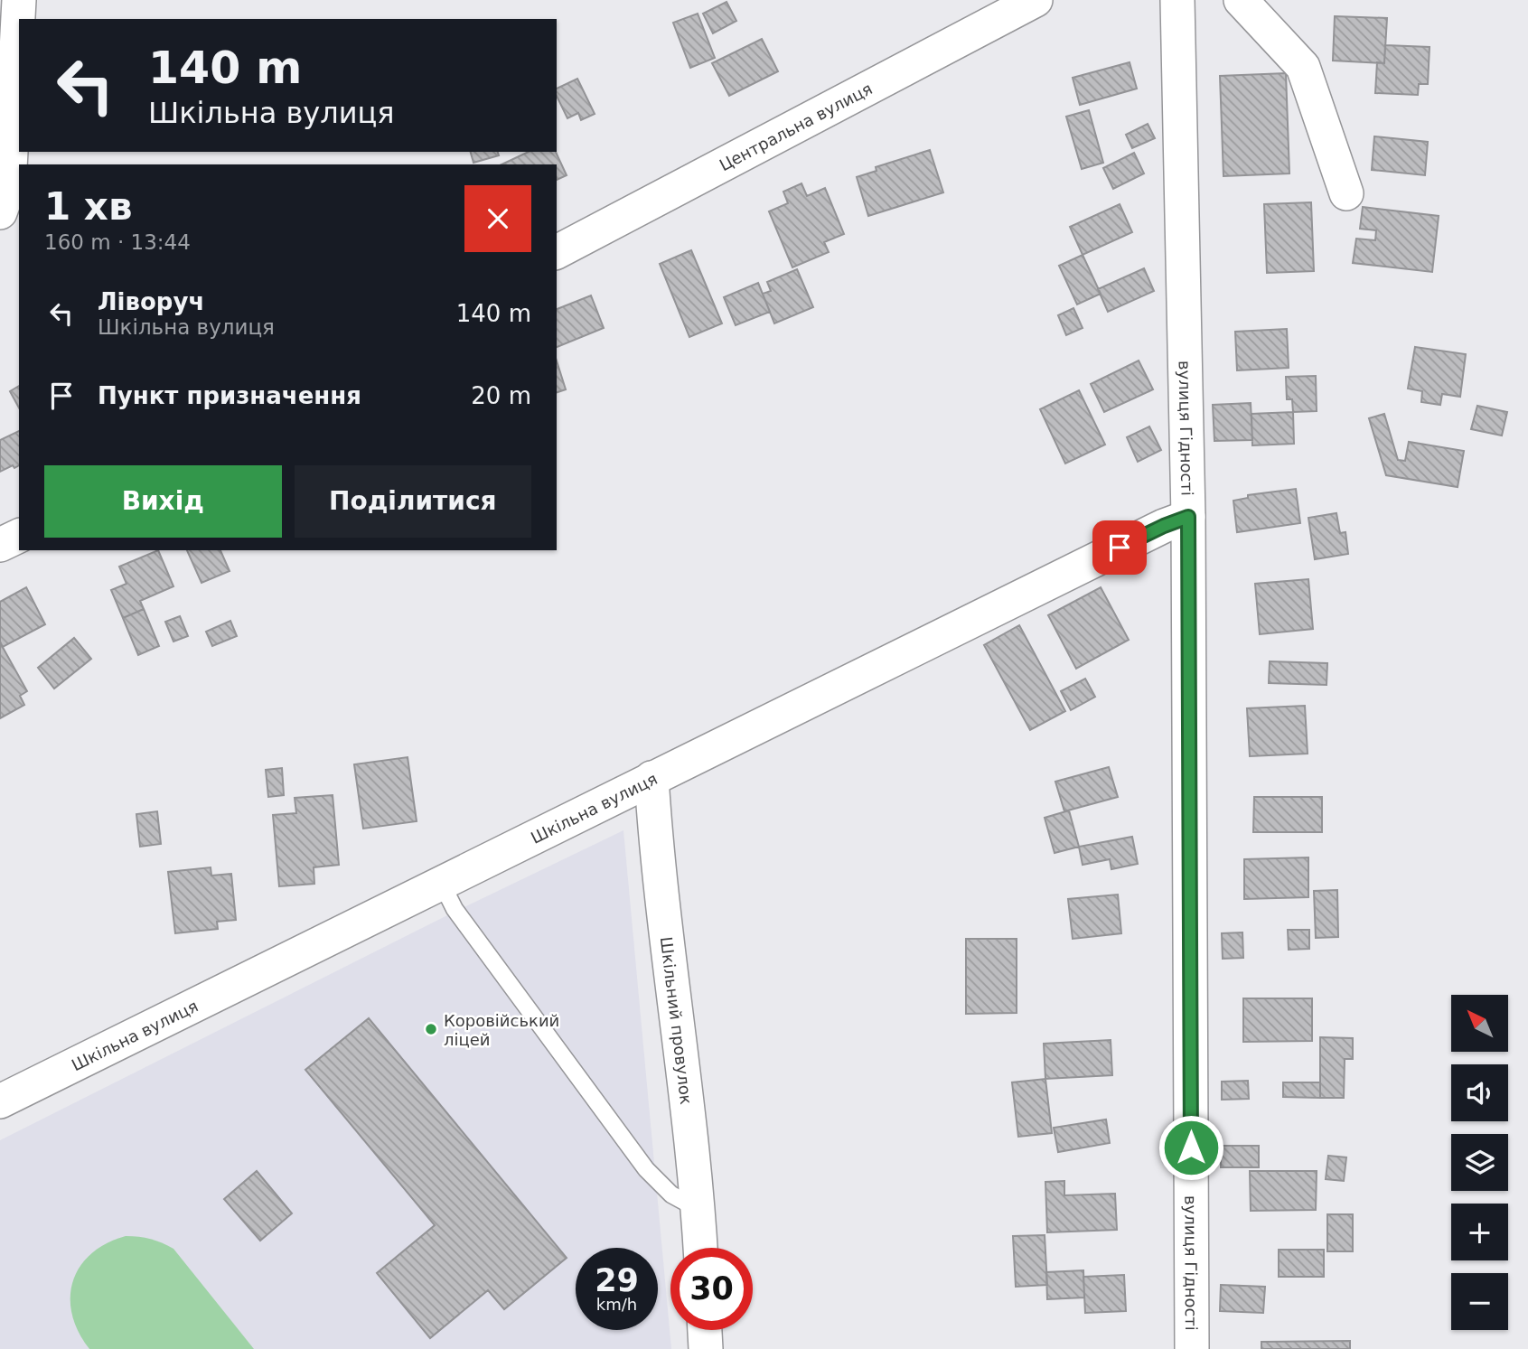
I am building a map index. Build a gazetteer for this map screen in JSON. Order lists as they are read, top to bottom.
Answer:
{
  "streets": {
    "street": [
      "Центральна вулиця",
      "вулиця Гідності",
      "Шкільна вулиця",
      "Шкільний провулок"
    ]
  },
  "crossings": [
    ["вулиця Гідності", "Шкільна вулиця"],
    ["Шкільна вулиця", "Шкільний провулок"]
  ],
  "places": ["Коровійський ліцей"],
  "north": "top left",
  "page": {
    "turn": ["140 m", "Шкільна вулиця"],
    "heading": ["1 хв", "160 m · 13:44"],
    "list": [
      {
        "name": "Ліворуч",
        "note": "Шкільна вулиця",
        "value": "140 m"
      },
      {
        "name": "Пункт призначення",
        "value": "20 m"
      }
    ],
    "buttons": ["Вихід", "Поділитися"],
    "map_buttons": ["+", "−"],
    "speed": "29 km/h",
    "limit": "30"
  }
}
